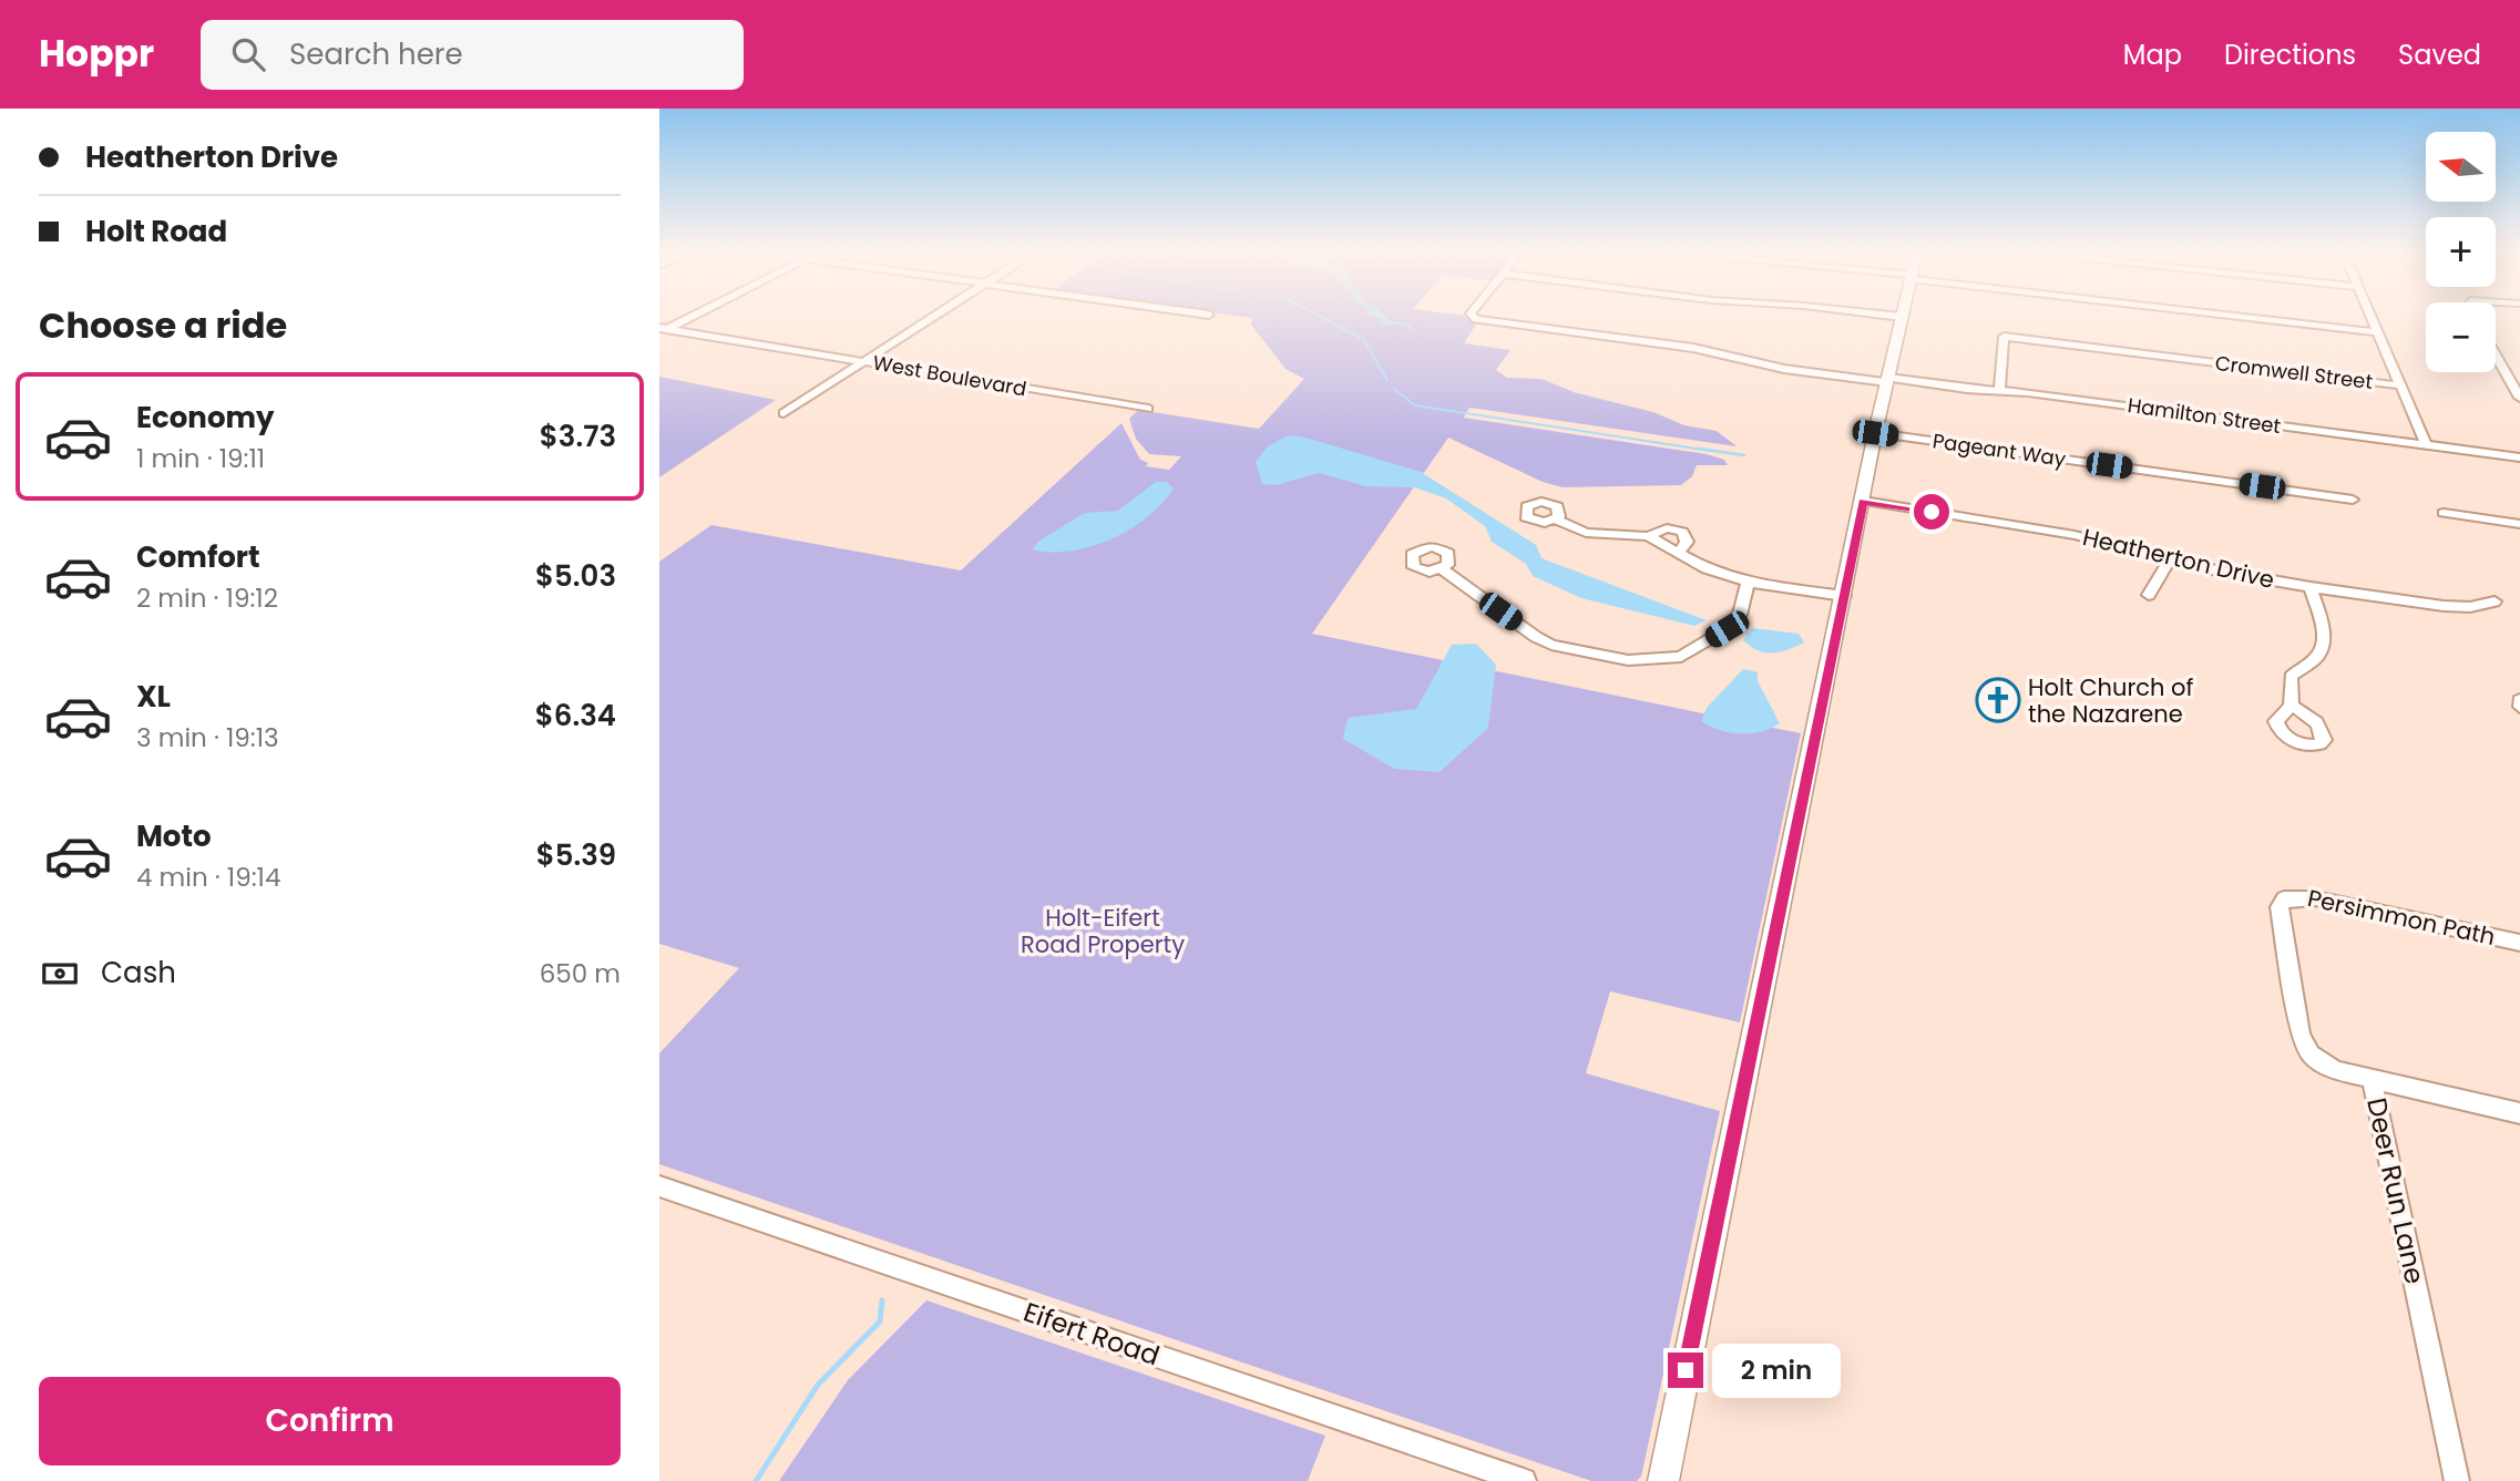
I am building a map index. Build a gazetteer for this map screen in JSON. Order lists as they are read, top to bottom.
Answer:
{
  "streets": {
    "street": [
      "Cromwell Street",
      "West Boulevard",
      "Hamilton Street",
      "Pageant Way",
      "Heatherton Drive",
      "Persimmon Path",
      "Deer Run Lane",
      "Eifert Road"
    ]
  },
  "crossings": [
    ["Cromwell Street", "Hamilton Street"],
    ["Persimmon Path", "Deer Run Lane"]
  ],
  "parks": ["Holt-Eifert Road Property"],
  "places": {
    "church": ["Holt Church of the Nazarene"]
  },
  "north": "left",
  "page": {
    "header": "Hoppr",
    "search": "Search here",
    "nav": ["Map", "Directions", "Saved"],
    "banner": ["Heatherton Drive", "Holt Road"],
    "map_buttons": ["+", "−"],
    "heading": "Choose a ride",
    "list": [
      {
        "name": "Economy",
        "note": "1 min · 19:11",
        "value": "$3.73"
      },
      {
        "name": "Comfort",
        "note": "2 min · 19:12",
        "value": "$5.03"
      },
      {
        "name": "XL",
        "note": "3 min · 19:13",
        "value": "$6.34"
      },
      {
        "name": "Moto",
        "note": "4 min · 19:14",
        "value": "$5.39"
      }
    ],
    "pay": ["Cash", "650 m"],
    "bubble": "2 min",
    "buttons": "Confirm"
  }
}
